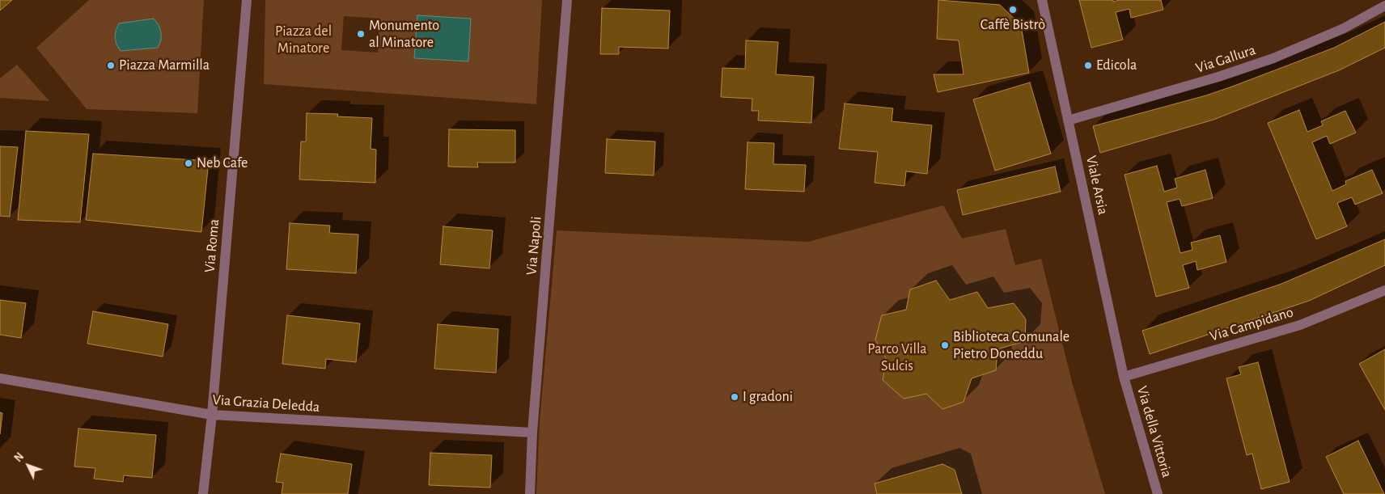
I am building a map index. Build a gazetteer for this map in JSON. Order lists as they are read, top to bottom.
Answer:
{
  "streets": {
    "street": [
      "Via Gallura",
      "Viale Arsia",
      "Via Roma",
      "Via Napoli",
      "Via Campidano",
      "Via Grazia Deledda",
      "Via della Vittoria"
    ]
  },
  "crossings": [
    ["Via Gallura", "Viale Arsia"],
    ["Viale Arsia", "Via Campidano"],
    ["Viale Arsia", "Via della Vittoria"],
    ["Via Roma", "Via Grazia Deledda"],
    ["Via Napoli", "Via Grazia Deledda"],
    ["Via Campidano", "Via della Vittoria"]
  ],
  "parks": ["Piazza del Minatore", "Parco Villa Sulcis"],
  "places": [
    "Caffè Bistrò",
    "Monumento al Minatore",
    "Piazza Marmilla",
    "Edicola",
    "Neb Cafe",
    "Biblioteca Comunale Pietro Doneddu",
    "I gradoni"
  ],
  "north": "top left"
}
